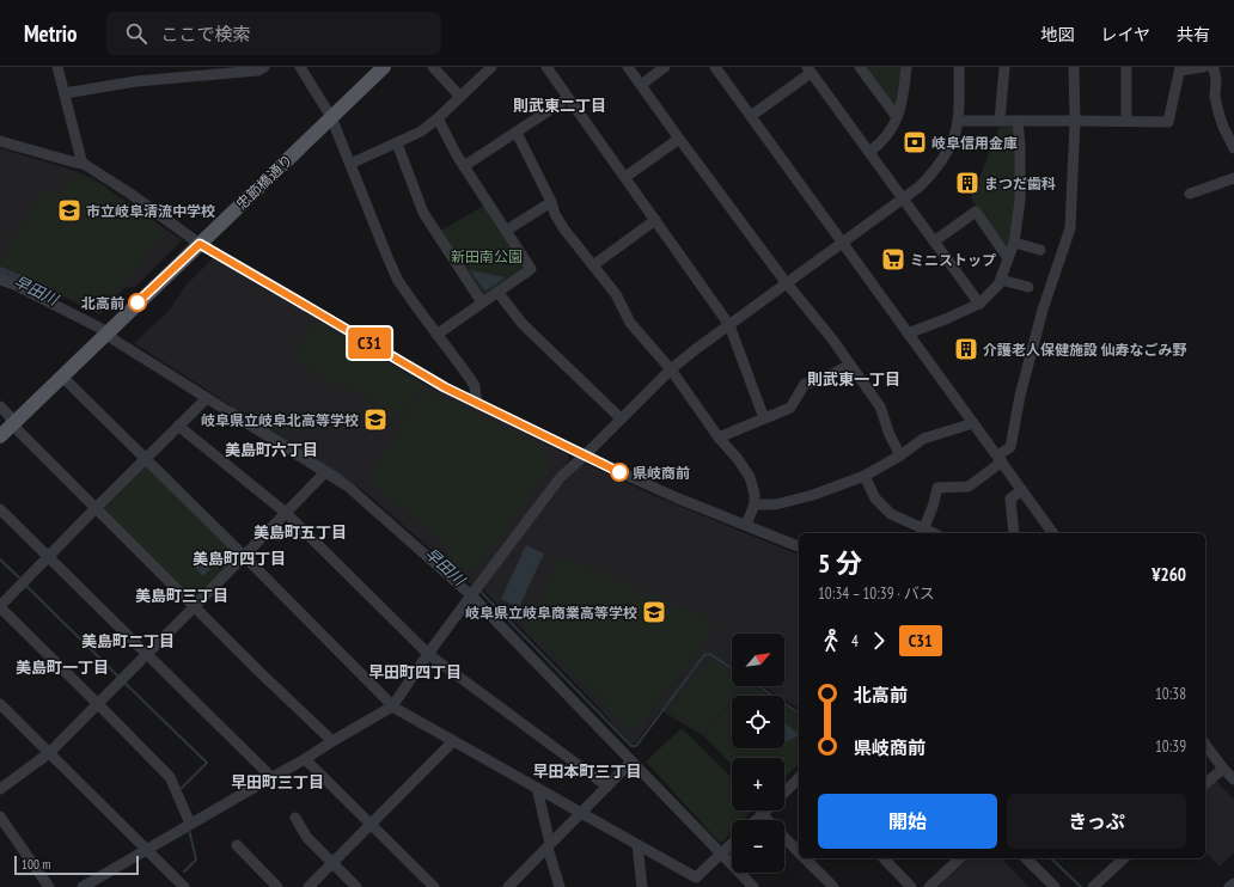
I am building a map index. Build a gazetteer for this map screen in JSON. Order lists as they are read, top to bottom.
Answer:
{
  "streets": {
    "main road": ["忠節橋通り"]
  },
  "districts": [
    "則武東二丁目",
    "則武東一丁目",
    "美島町六丁目",
    "美島町五丁目",
    "美島町四丁目",
    "美島町三丁目",
    "美島町二丁目",
    "美島町一丁目",
    "早田町四丁目",
    "早田本町三丁目",
    "早田町三丁目"
  ],
  "water": ["早田川"],
  "parks": ["新田南公園"],
  "places": {
    "bank": ["岐阜信用金庫"],
    "building": ["まつだ歯科", "介護老人保健施設 仙寿なごみ野"],
    "school or university": ["市立岐阜清流中学校", "岐阜県立岐阜北高等学校", "岐阜県立岐阜商業高等学校"],
    "supermarket": ["ミニストップ"],
    "other": ["北高前", "県岐商前"]
  },
  "lines": ["bus line C31"],
  "scale_bar": "100 m",
  "north": "top right",
  "page": {
    "header": "Metrio",
    "search": "ここで検索",
    "nav": ["地図", "レイヤ", "共有"],
    "on_map": "C31",
    "heading": ["5 分", "10:34 – 10:39 · バス", "¥260"],
    "legs": ["4", "C31"],
    "map_buttons": ["+", "−"],
    "list": [
      {
        "name": "北高前",
        "value": "10:38"
      },
      {
        "name": "県岐商前",
        "value": "10:39"
      }
    ],
    "buttons": ["開始", "きっぷ"],
    "scale": "100 m"
  }
}
